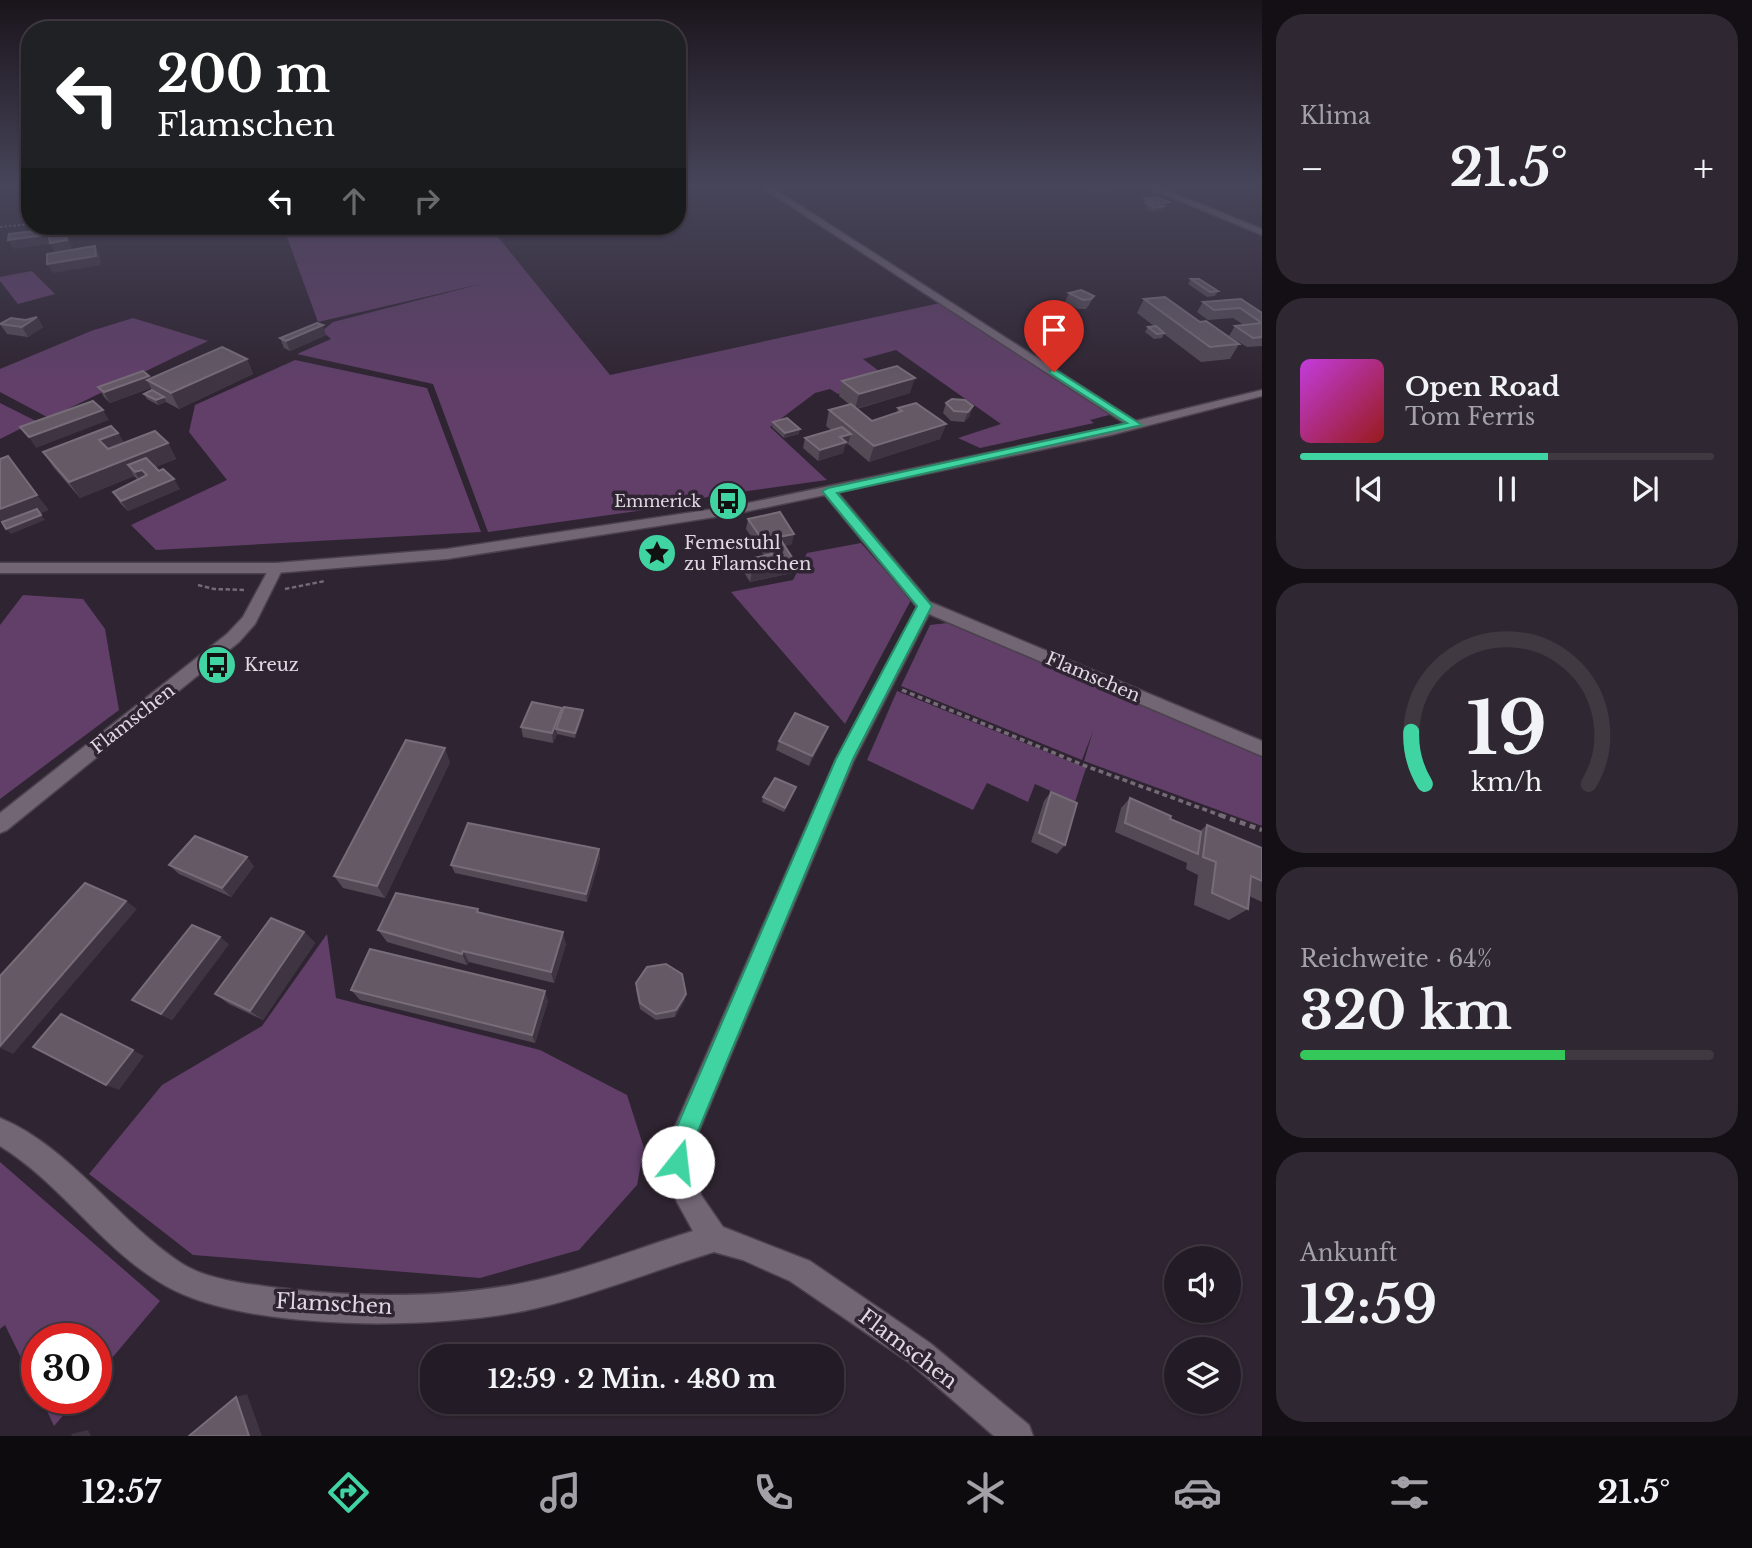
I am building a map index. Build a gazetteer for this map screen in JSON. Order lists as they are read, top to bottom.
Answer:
{
  "streets": {
    "street": ["Flamschen"]
  },
  "places": {
    "bus stop": ["Emmerick", "Kreuz"],
    "place": ["Femestuhl zu Flamschen"]
  },
  "page": {
    "tile": [
      "Klima",
      ["Reichweite · 64%", "320 km"],
      ["Ankunft", "12:59"]
    ],
    "turn": ["200 m", "Flamschen"],
    "heat": ["−", "21.5°", "+"],
    "song": ["Open Road", "Tom Ferris"],
    "limit": "30",
    "trip": "12:59 · 2 Min. · 480 m",
    "tabs": ["12:57", "21.5°"],
    "gauge": ["19", "km/h"]
  }
}
